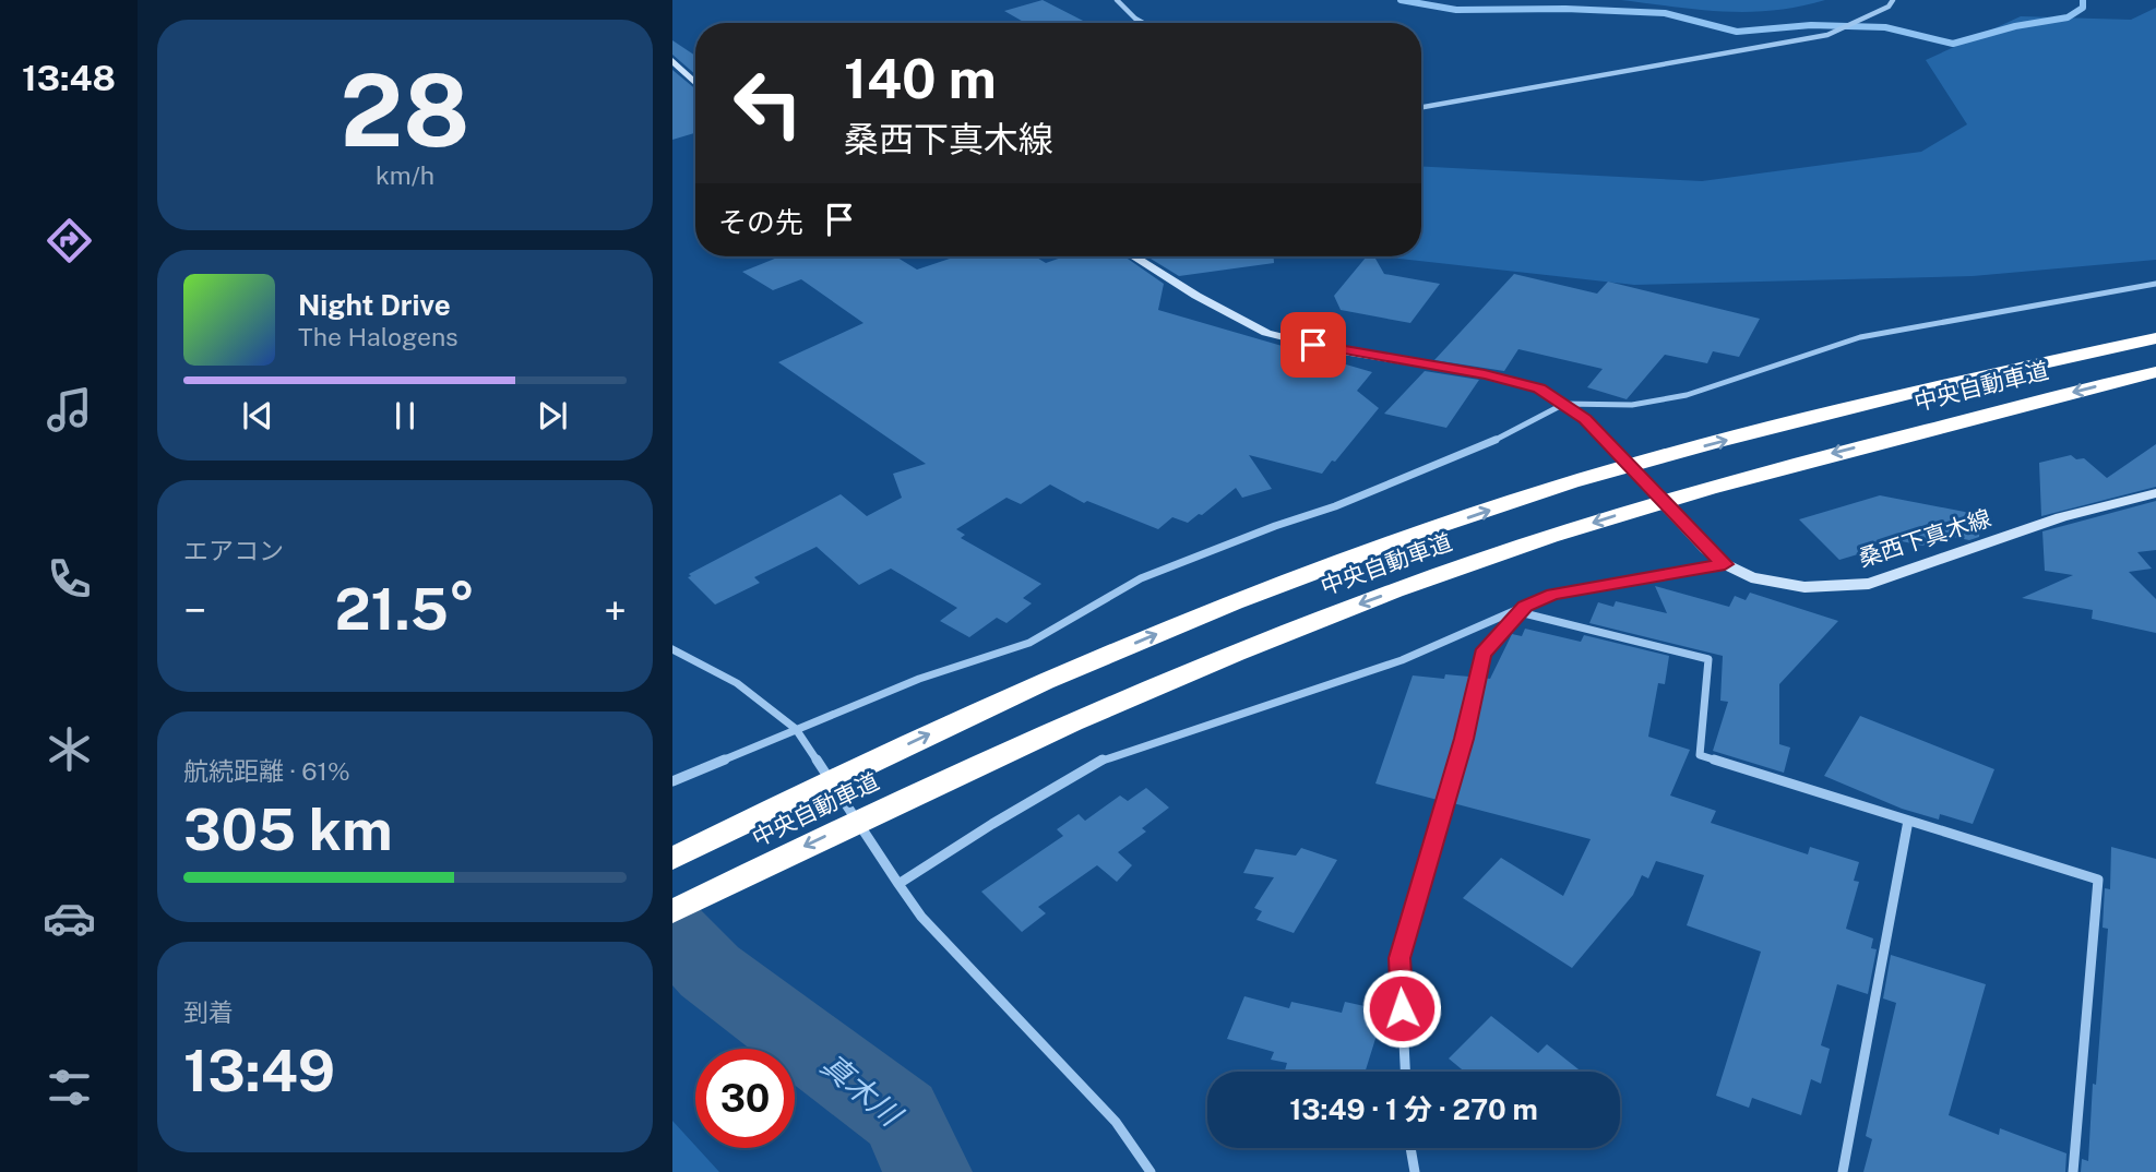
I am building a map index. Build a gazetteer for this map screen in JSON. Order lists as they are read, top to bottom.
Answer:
{
  "streets": {
    "highway": ["中央自動車道"],
    "main road": ["桑西下真木線"]
  },
  "water": ["真木川"],
  "page": {
    "tabs": "13:48",
    "tile": [
      ["28", "km/h"],
      "エアコン",
      ["航続距離 · 61%", "305 km"],
      ["到着", "13:49"]
    ],
    "turn": ["140 m", "桑西下真木線"],
    "then": "その先",
    "song": ["Night Drive", "The Halogens"],
    "heat": ["−", "21.5°", "+"],
    "limit": "30",
    "trip": "13:49 · 1 分 · 270 m"
  }
}
